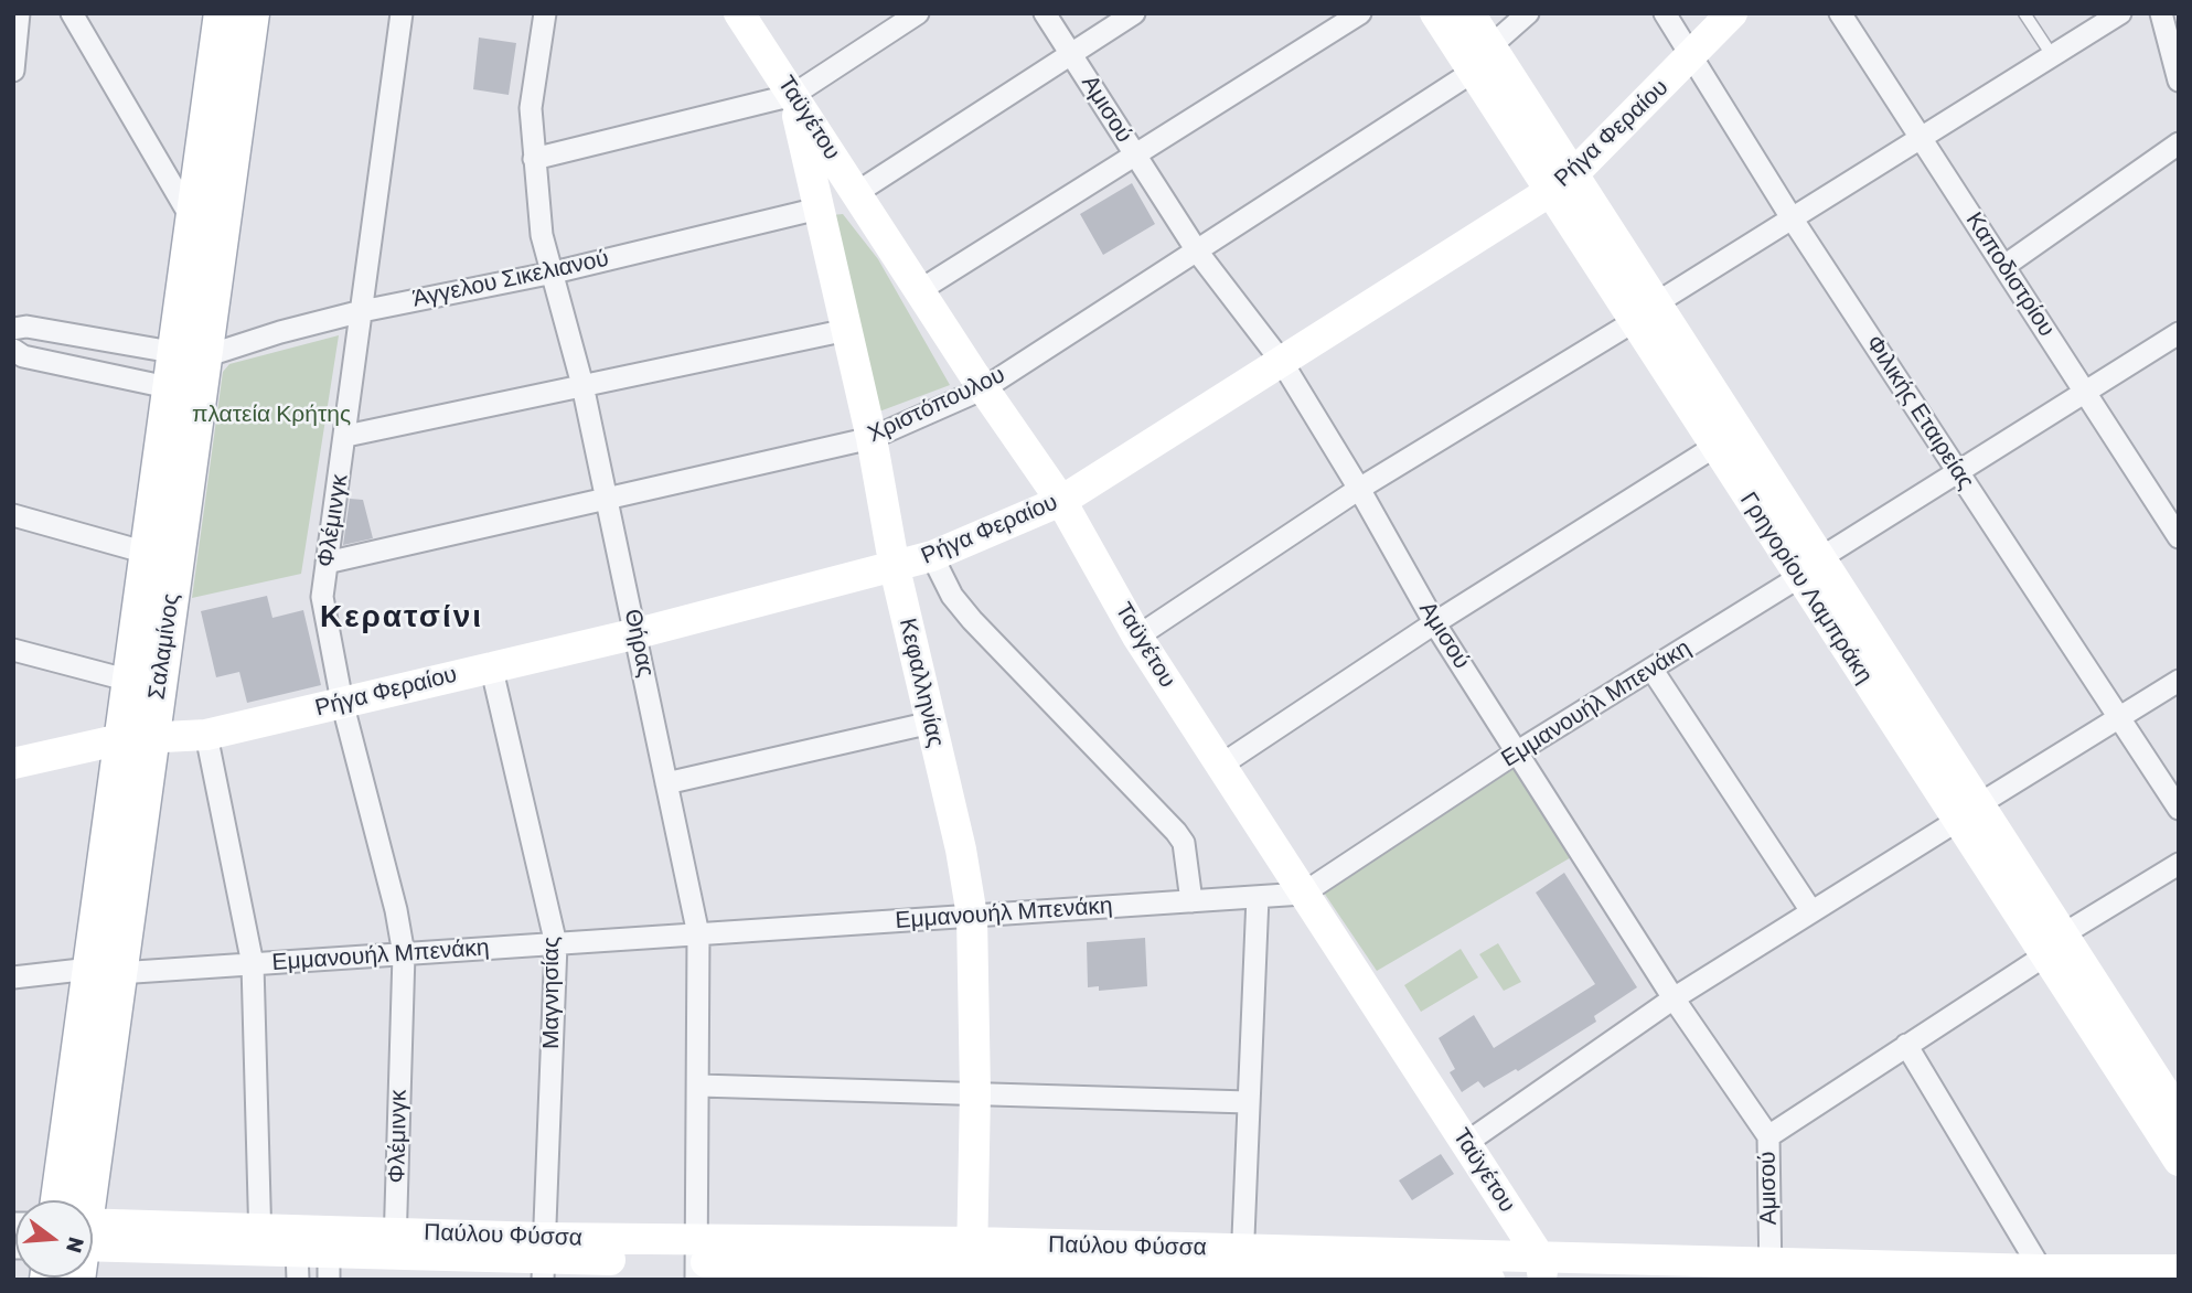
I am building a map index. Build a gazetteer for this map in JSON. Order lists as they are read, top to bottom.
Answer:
{
  "streets": {
    "main road": ["Σαλαμίνος"],
    "street": [
      "Αμισού",
      "Ταϋγέτου",
      "Ρήγα Φεραίου",
      "Καποδιστρίου",
      "Άγγελου Σικελιανού",
      "Χριστόπουλου",
      "Φιλικής Εταιρείας",
      "Φλέμινγκ",
      "Γρηγορίου Λαμπράκη",
      "Θήρας",
      "Κεφαλληνίας",
      "Εμμανουήλ Μπενάκη",
      "Μαγνησίας",
      "Παύλου Φύσσα"
    ]
  },
  "crossings": [
    ["Αμισού", "Ρήγα Φεραίου"],
    ["Αμισού", "Χριστόπουλου"],
    ["Αμισού", "Εμμανουήλ Μπενάκη"],
    ["Αμισού", "Παύλου Φύσσα"],
    ["Ταϋγέτου", "Ρήγα Φεραίου"],
    ["Ταϋγέτου", "Χριστόπουλου"],
    ["Ταϋγέτου", "Κεφαλληνίας"],
    ["Ταϋγέτου", "Εμμανουήλ Μπενάκη"],
    ["Ταϋγέτου", "Παύλου Φύσσα"],
    ["Ρήγα Φεραίου", "Φιλικής Εταιρείας"],
    ["Ρήγα Φεραίου", "Φλέμινγκ"],
    ["Ρήγα Φεραίου", "Γρηγορίου Λαμπράκη"],
    ["Ρήγα Φεραίου", "Θήρας"],
    ["Ρήγα Φεραίου", "Σαλαμίνος"],
    ["Ρήγα Φεραίου", "Κεφαλληνίας"],
    ["Ρήγα Φεραίου", "Μαγνησίας"],
    ["Καποδιστρίου", "Εμμανουήλ Μπενάκη"],
    ["Άγγελου Σικελιανού", "Φλέμινγκ"],
    ["Άγγελου Σικελιανού", "Θήρας"],
    ["Άγγελου Σικελιανού", "Σαλαμίνος"],
    ["Άγγελου Σικελιανού", "Κεφαλληνίας"],
    ["Χριστόπουλου", "Φλέμινγκ"],
    ["Χριστόπουλου", "Γρηγορίου Λαμπράκη"],
    ["Χριστόπουλου", "Θήρας"],
    ["Χριστόπουλου", "Κεφαλληνίας"],
    ["Φιλικής Εταιρείας", "Εμμανουήλ Μπενάκη"],
    ["Φλέμινγκ", "Εμμανουήλ Μπενάκη"],
    ["Φλέμινγκ", "Παύλου Φύσσα"],
    ["Γρηγορίου Λαμπράκη", "Εμμανουήλ Μπενάκη"],
    ["Θήρας", "Εμμανουήλ Μπενάκη"],
    ["Θήρας", "Παύλου Φύσσα"],
    ["Σαλαμίνος", "Εμμανουήλ Μπενάκη"],
    ["Κεφαλληνίας", "Εμμανουήλ Μπενάκη"],
    ["Κεφαλληνίας", "Παύλου Φύσσα"],
    ["Εμμανουήλ Μπενάκη", "Μαγνησίας"],
    ["Μαγνησίας", "Παύλου Φύσσα"]
  ],
  "districts": ["Κερατσίνι"],
  "parks": ["πλατεία Κρήτης"],
  "north": "right"
}
